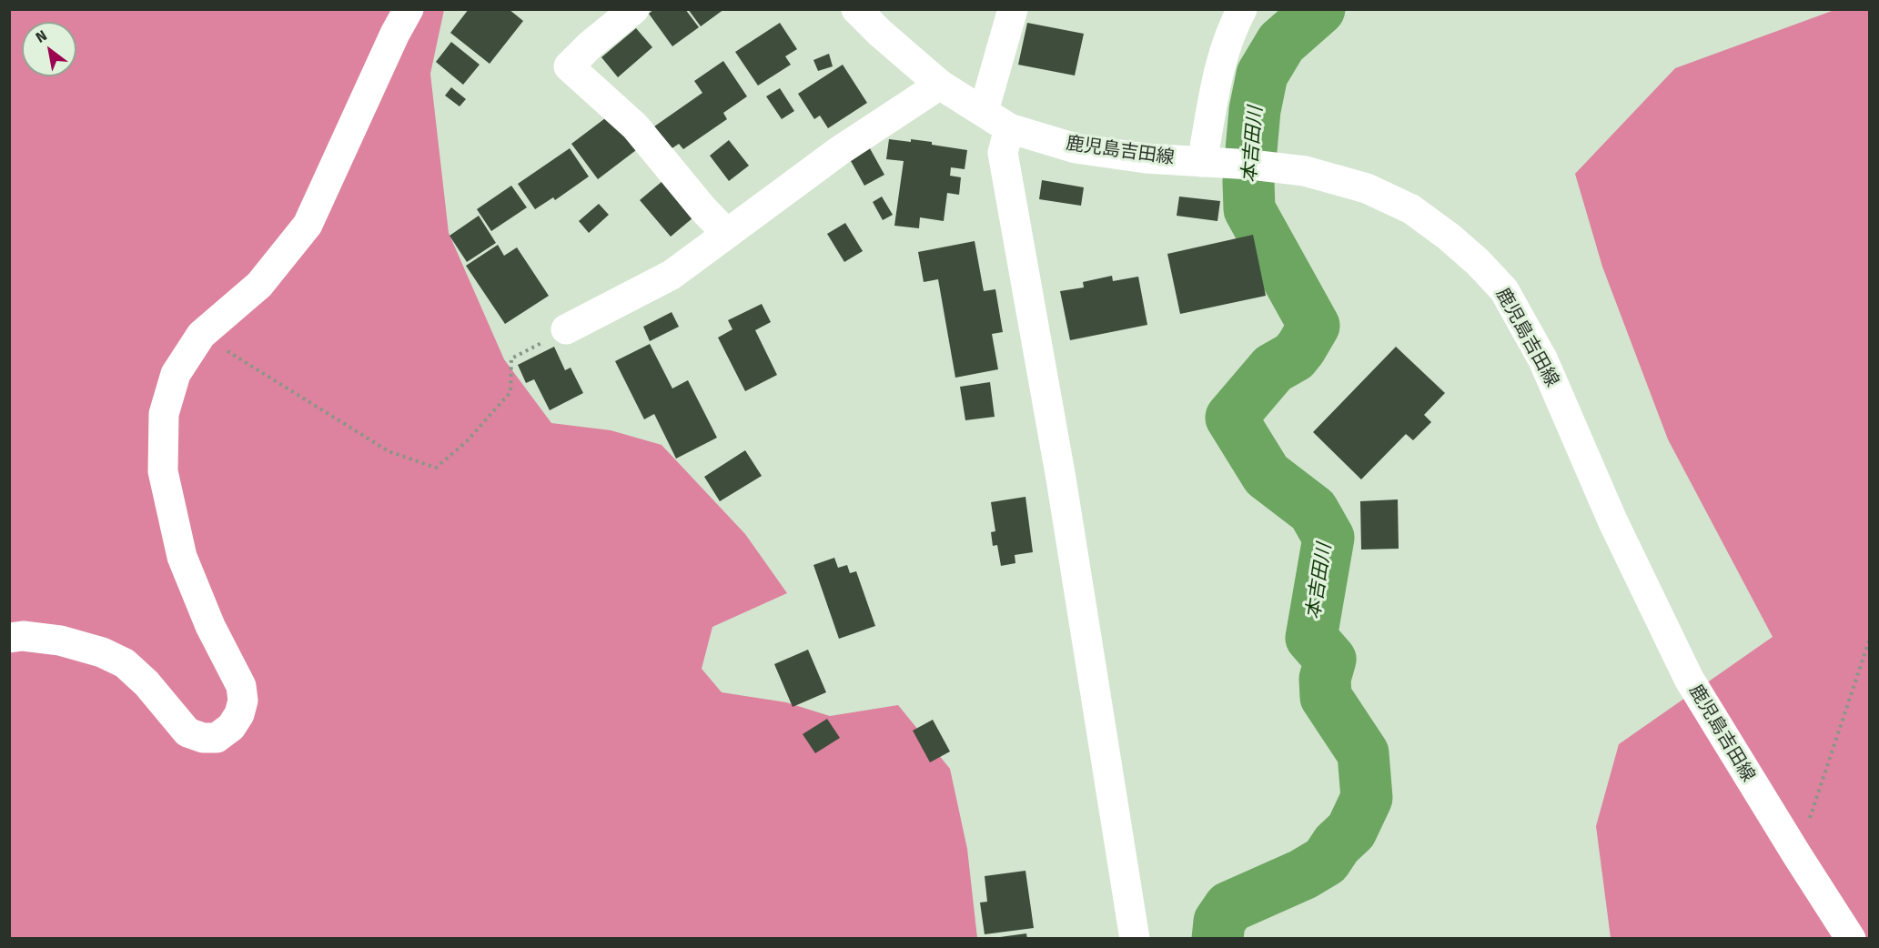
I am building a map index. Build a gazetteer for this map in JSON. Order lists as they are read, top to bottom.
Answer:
{
  "streets": {
    "street": ["鹿児島吉田線"]
  },
  "water": ["本吉田川"],
  "north": "top left"
}
